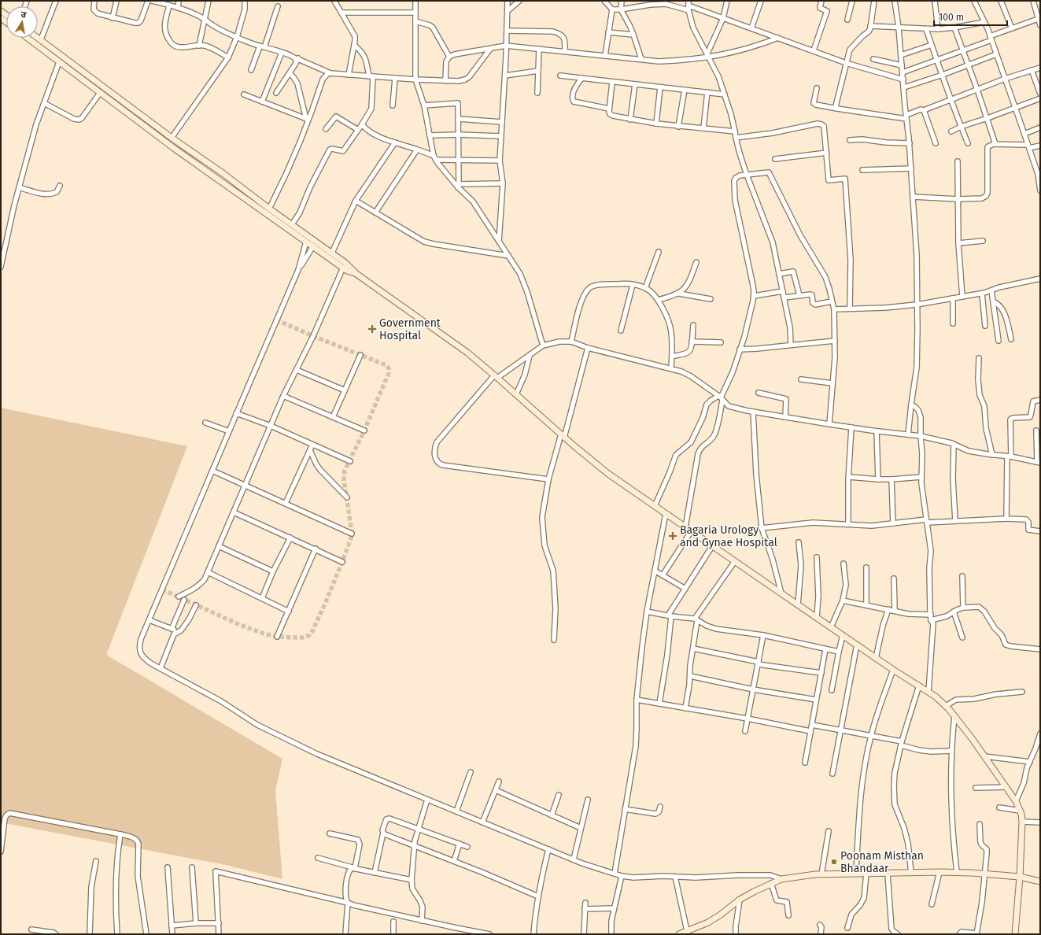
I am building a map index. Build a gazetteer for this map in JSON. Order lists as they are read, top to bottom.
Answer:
{
  "places": {
    "health": ["Government Hospital", "Bagaria Urology and Gynae Hospital"],
    "other": ["Poonam Misthan Bhandaar"]
  },
  "scale_bar": "100 m",
  "north": "top"
}
